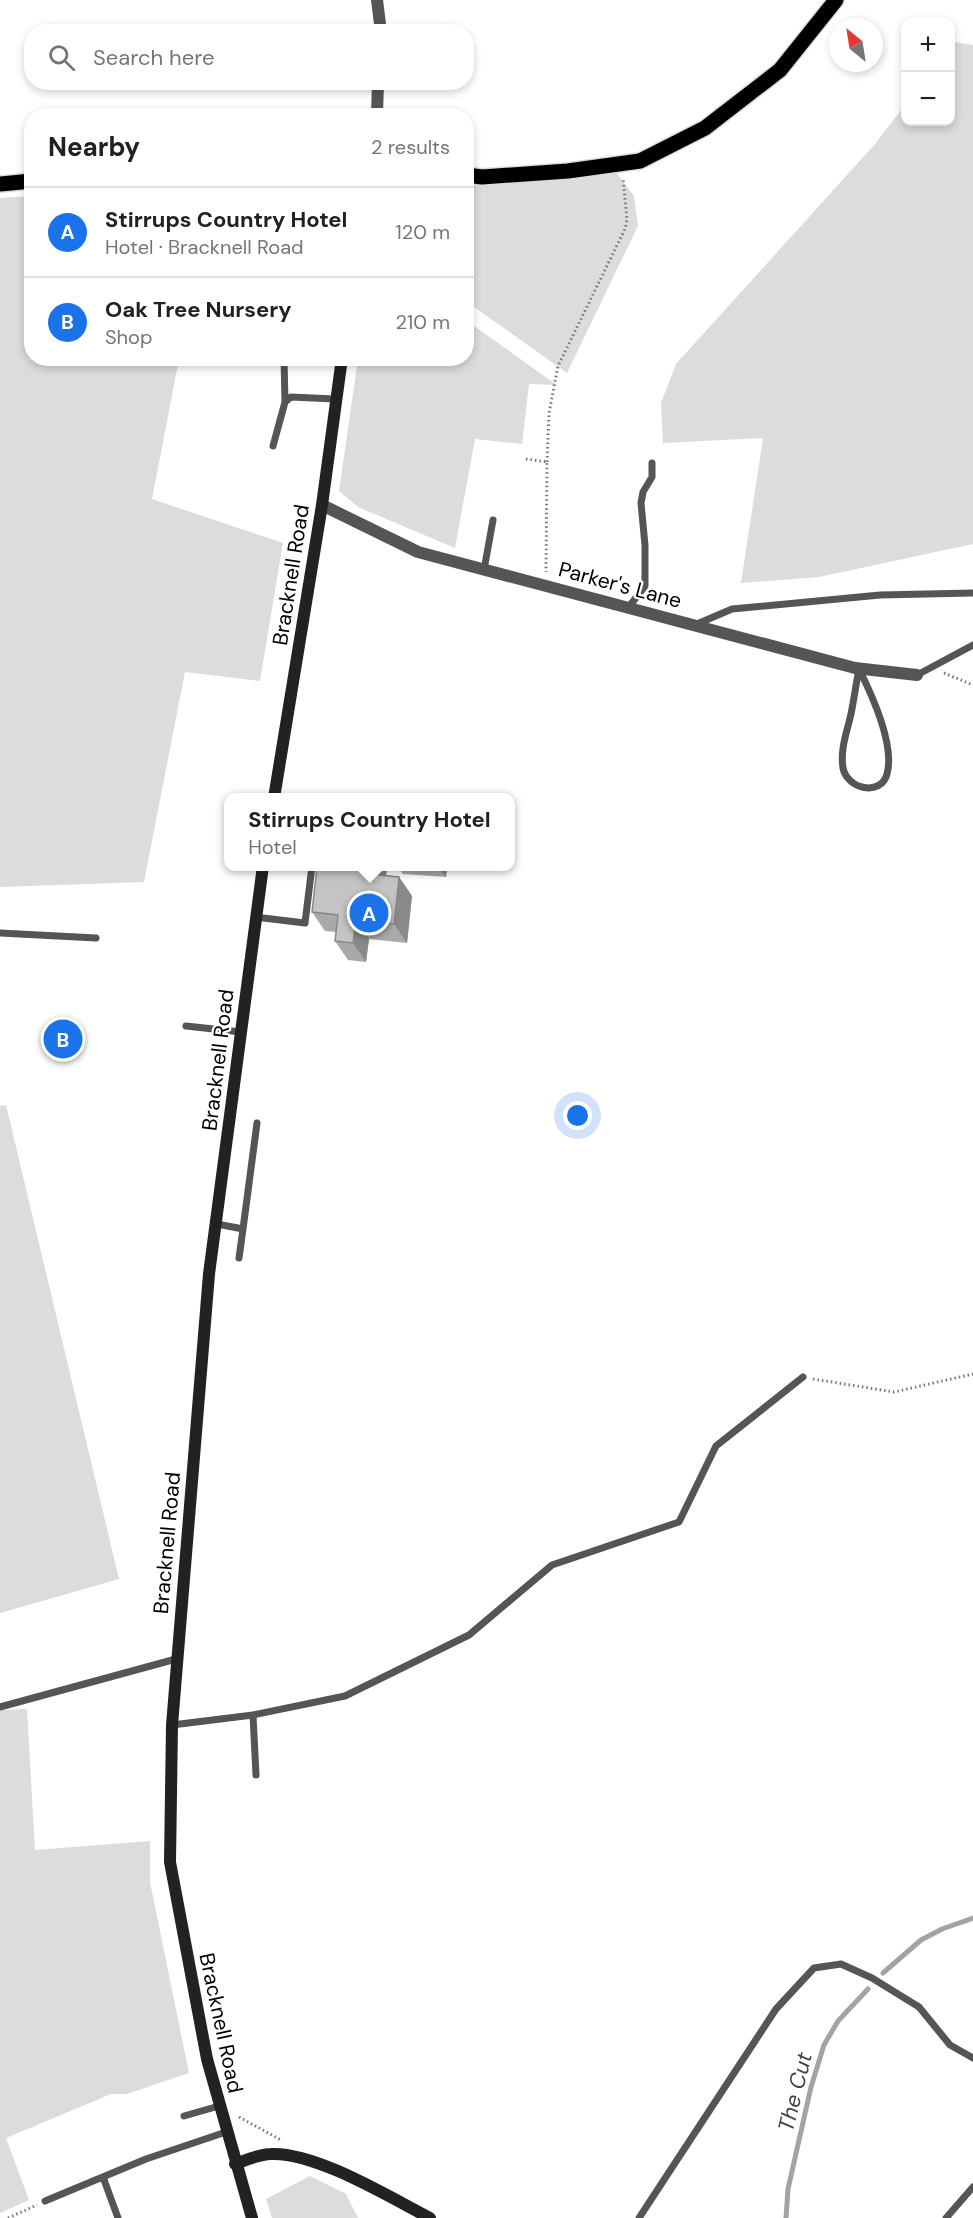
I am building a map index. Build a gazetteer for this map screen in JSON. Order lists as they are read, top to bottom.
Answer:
{
  "streets": {
    "main road": ["Bracknell Road"],
    "street": ["Parker's Lane"]
  },
  "crossings": [
    ["Bracknell Road", "Parker's Lane"]
  ],
  "water": ["The Cut"],
  "north": "top left",
  "page": {
    "map_buttons": ["+", "−"],
    "search": "Search here",
    "heading": ["Nearby", "2 results"],
    "list": [
      {
        "mark": "A",
        "name": "Stirrups Country Hotel",
        "note": "Hotel · Bracknell Road",
        "value": "120 m"
      },
      {
        "mark": "B",
        "name": "Oak Tree Nursery",
        "note": "Shop",
        "value": "210 m"
      }
    ],
    "popup": ["Stirrups Country Hotel", "Hotel"],
    "pins": ["A", "B"]
  }
}
